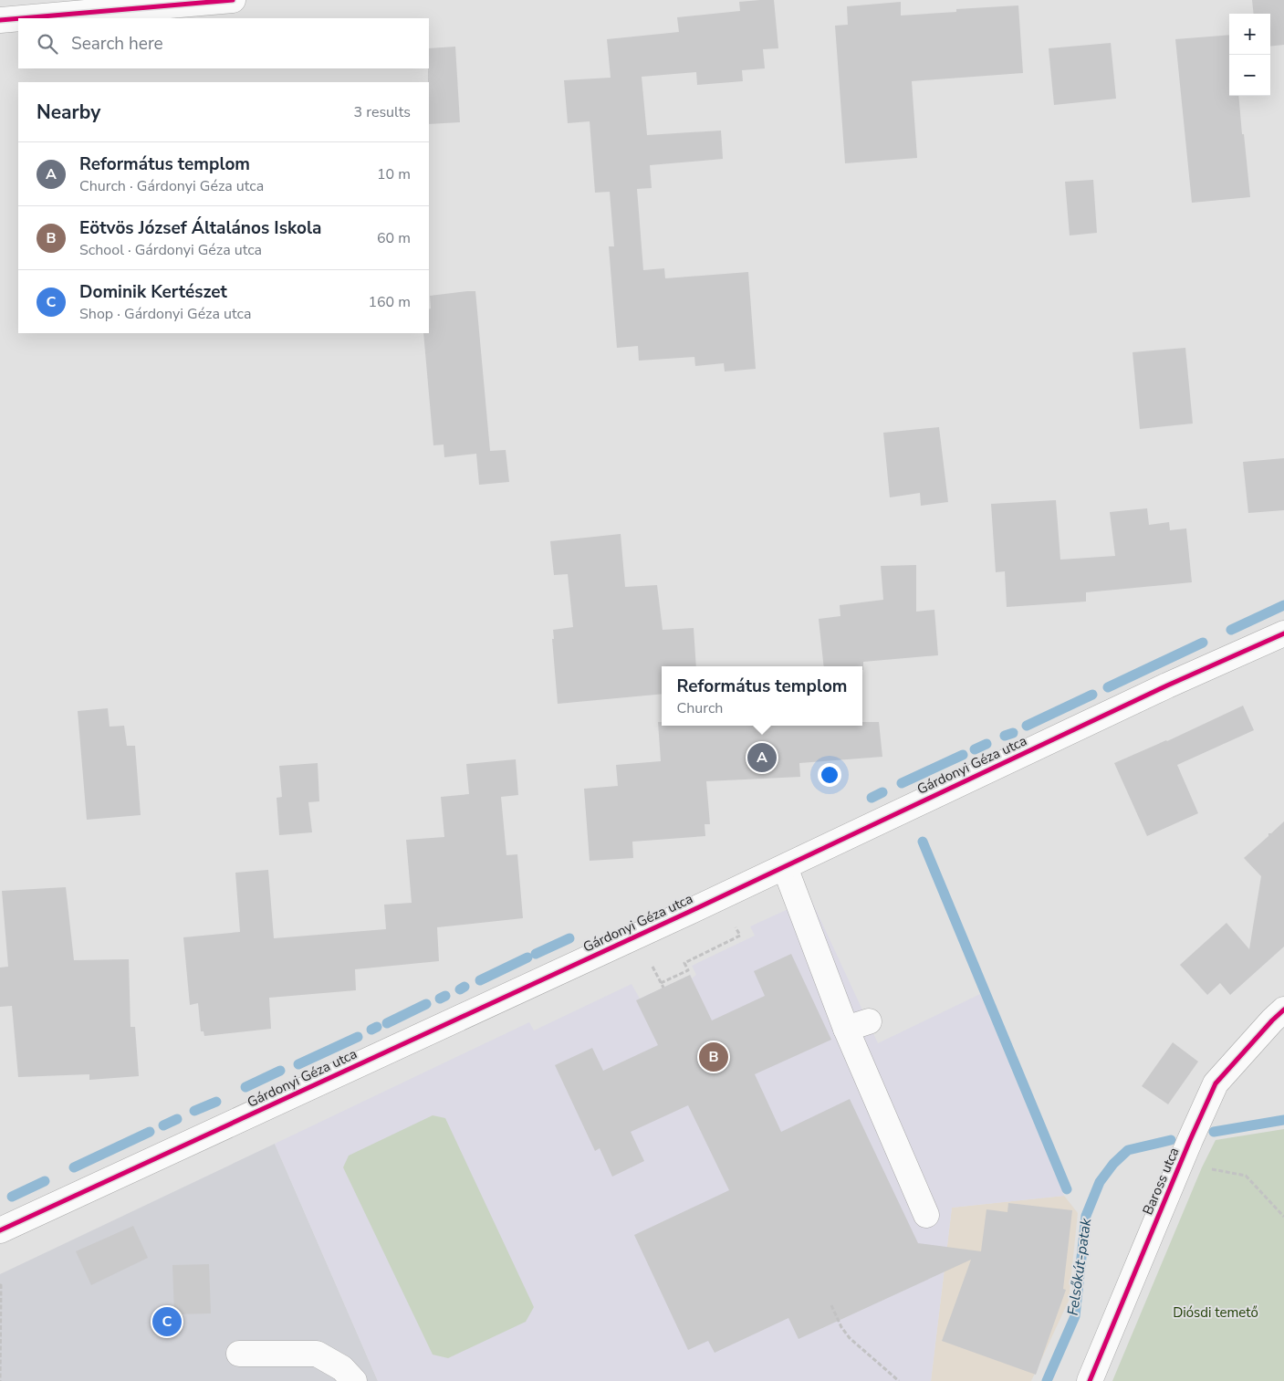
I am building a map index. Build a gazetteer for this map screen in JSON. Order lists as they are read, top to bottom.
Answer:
{
  "streets": {
    "street": ["Gárdonyi Géza utca", "Baross utca"]
  },
  "water": ["Felsőkút-patak"],
  "parks": ["Diósdi temető"],
  "page": {
    "map_buttons": ["+", "−"],
    "search": "Search here",
    "heading": ["Nearby", "3 results"],
    "list": [
      {
        "mark": "A",
        "name": "Református templom",
        "note": "Church · Gárdonyi Géza utca",
        "value": "10 m"
      },
      {
        "mark": "B",
        "name": "Eötvös József Általános Iskola",
        "note": "School · Gárdonyi Géza utca",
        "value": "60 m"
      },
      {
        "mark": "C",
        "name": "Dominik Kertészet",
        "note": "Shop · Gárdonyi Géza utca",
        "value": "160 m"
      }
    ],
    "popup": ["Református templom", "Church"],
    "pins": ["A", "B", "C"]
  }
}
